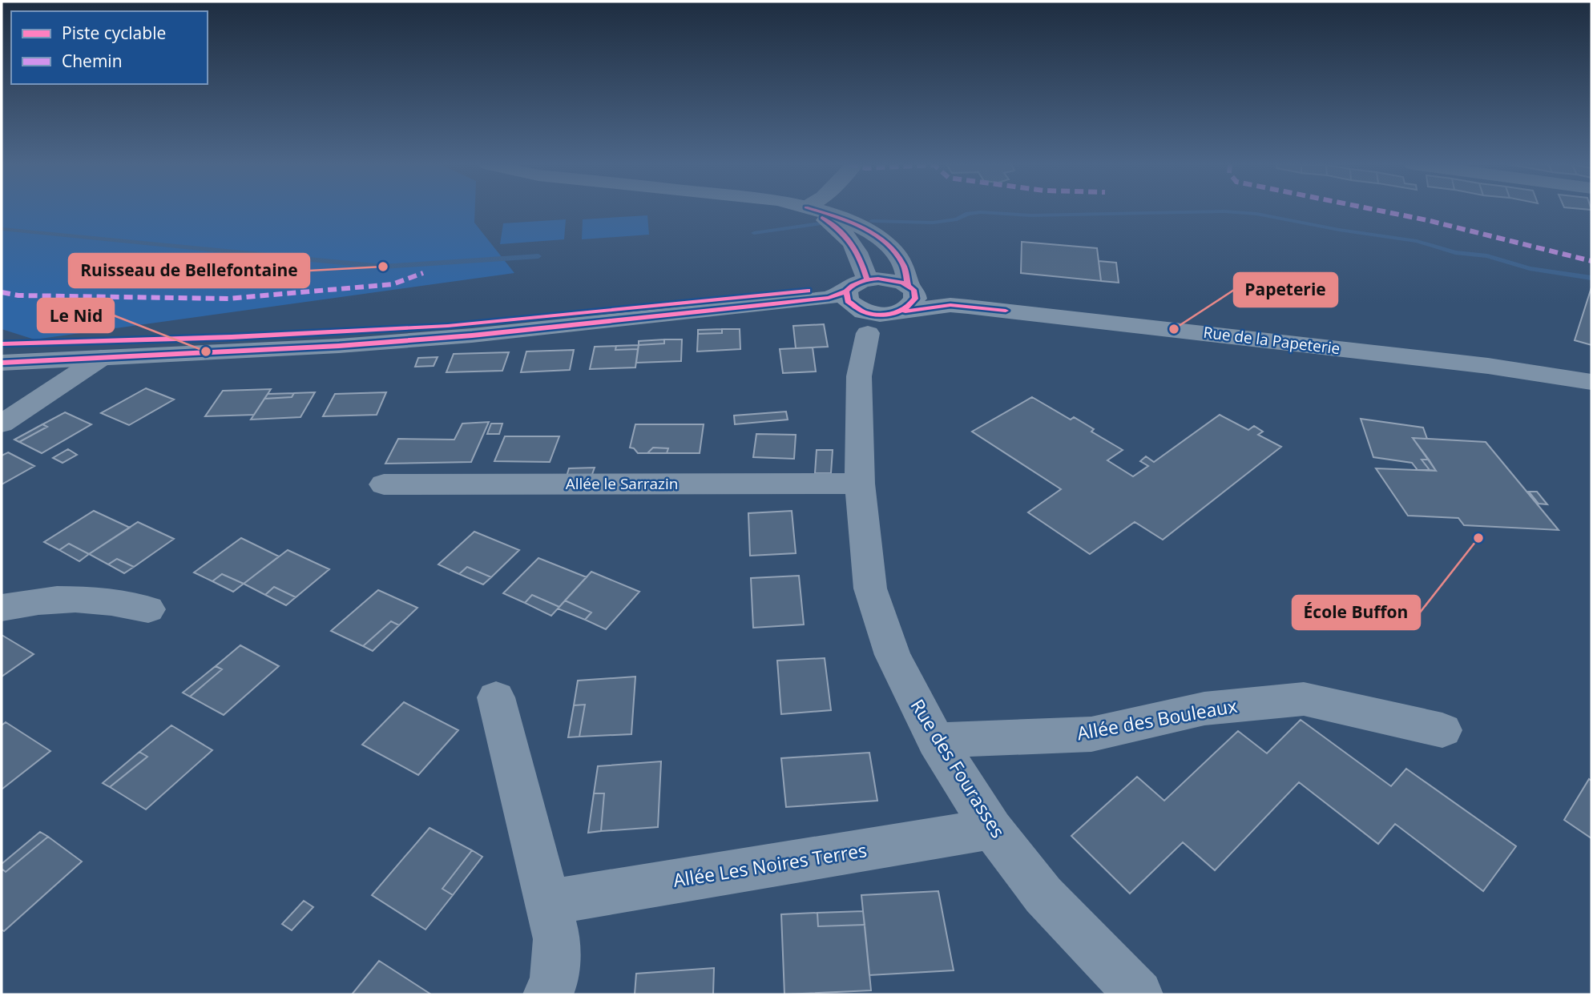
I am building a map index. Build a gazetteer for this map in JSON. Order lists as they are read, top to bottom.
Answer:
{
  "streets": {
    "street": [
      "Rue de la Papeterie",
      "Allée le Sarrazin",
      "Allée des Bouleaux",
      "Rue des Fourasses",
      "Allée Les Noires Terres"
    ]
  },
  "crossings": [
    ["Allée le Sarrazin", "Rue des Fourasses"],
    ["Allée des Bouleaux", "Rue des Fourasses"],
    ["Rue des Fourasses", "Allée Les Noires Terres"]
  ],
  "places": [
    "Ruisseau de Bellefontaine",
    "Papeterie",
    "Le Nid",
    "École Buffon"
  ],
  "legend": ["Piste cyclable", "Chemin"]
}
